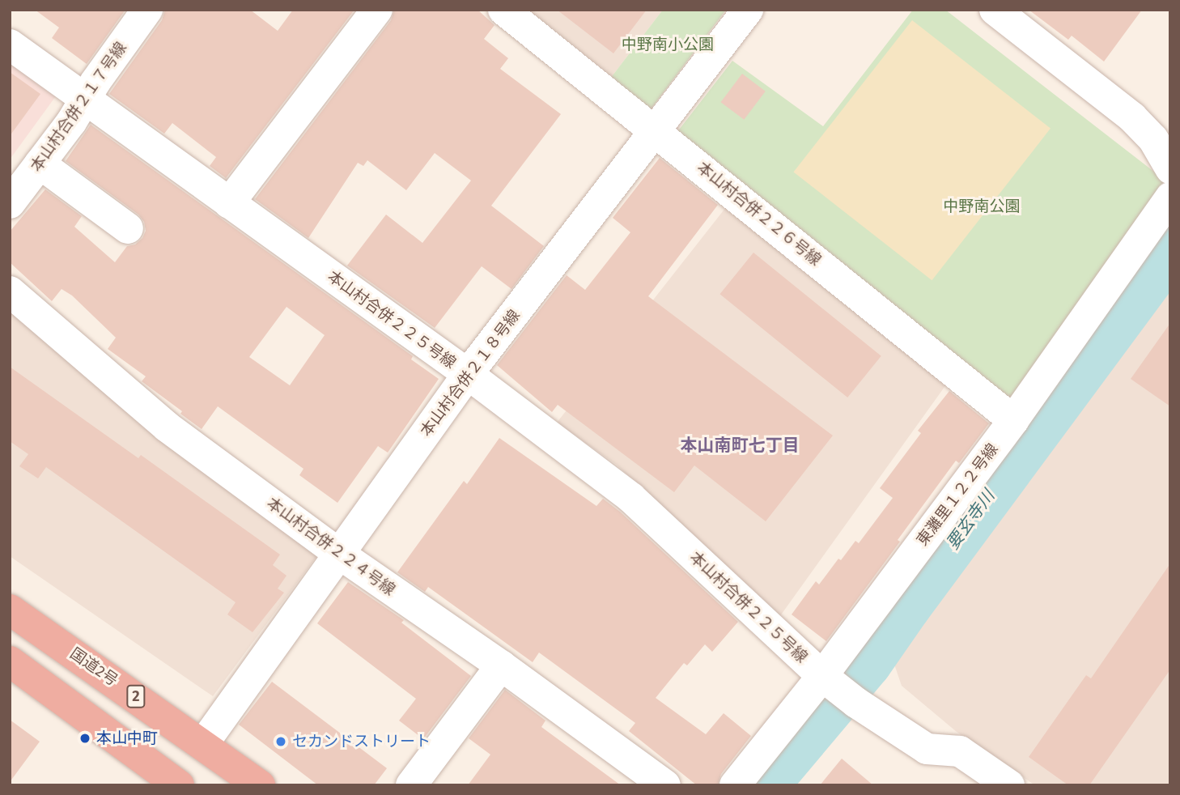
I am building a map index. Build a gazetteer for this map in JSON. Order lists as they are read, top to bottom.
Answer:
{
  "streets": {
    "highway": ["国道2号", "2"],
    "street": [
      "本山村合併２１７号線",
      "本山村合併２２６号線",
      "本山村合併２２５号線",
      "本山村合併２１８号線",
      "東灘里１２２号線",
      "本山村合併２２４号線"
    ]
  },
  "crossings": [
    ["本山村合併２１７号線", "本山村合併２２５号線"],
    ["本山村合併２２６号線", "本山村合併２１８号線"],
    ["本山村合併２２６号線", "東灘里１２２号線"],
    ["本山村合併２２５号線", "本山村合併２１８号線"],
    ["本山村合併２２５号線", "東灘里１２２号線"],
    ["本山村合併２１８号線", "本山村合併２２４号線"],
    ["本山村合併２１８号線", "国道2号"]
  ],
  "districts": ["本山南町七丁目"],
  "water": ["要玄寺川"],
  "parks": ["中野南小公園", "中野南公園"],
  "places": ["本山中町", "セカンドストリート"]
}
